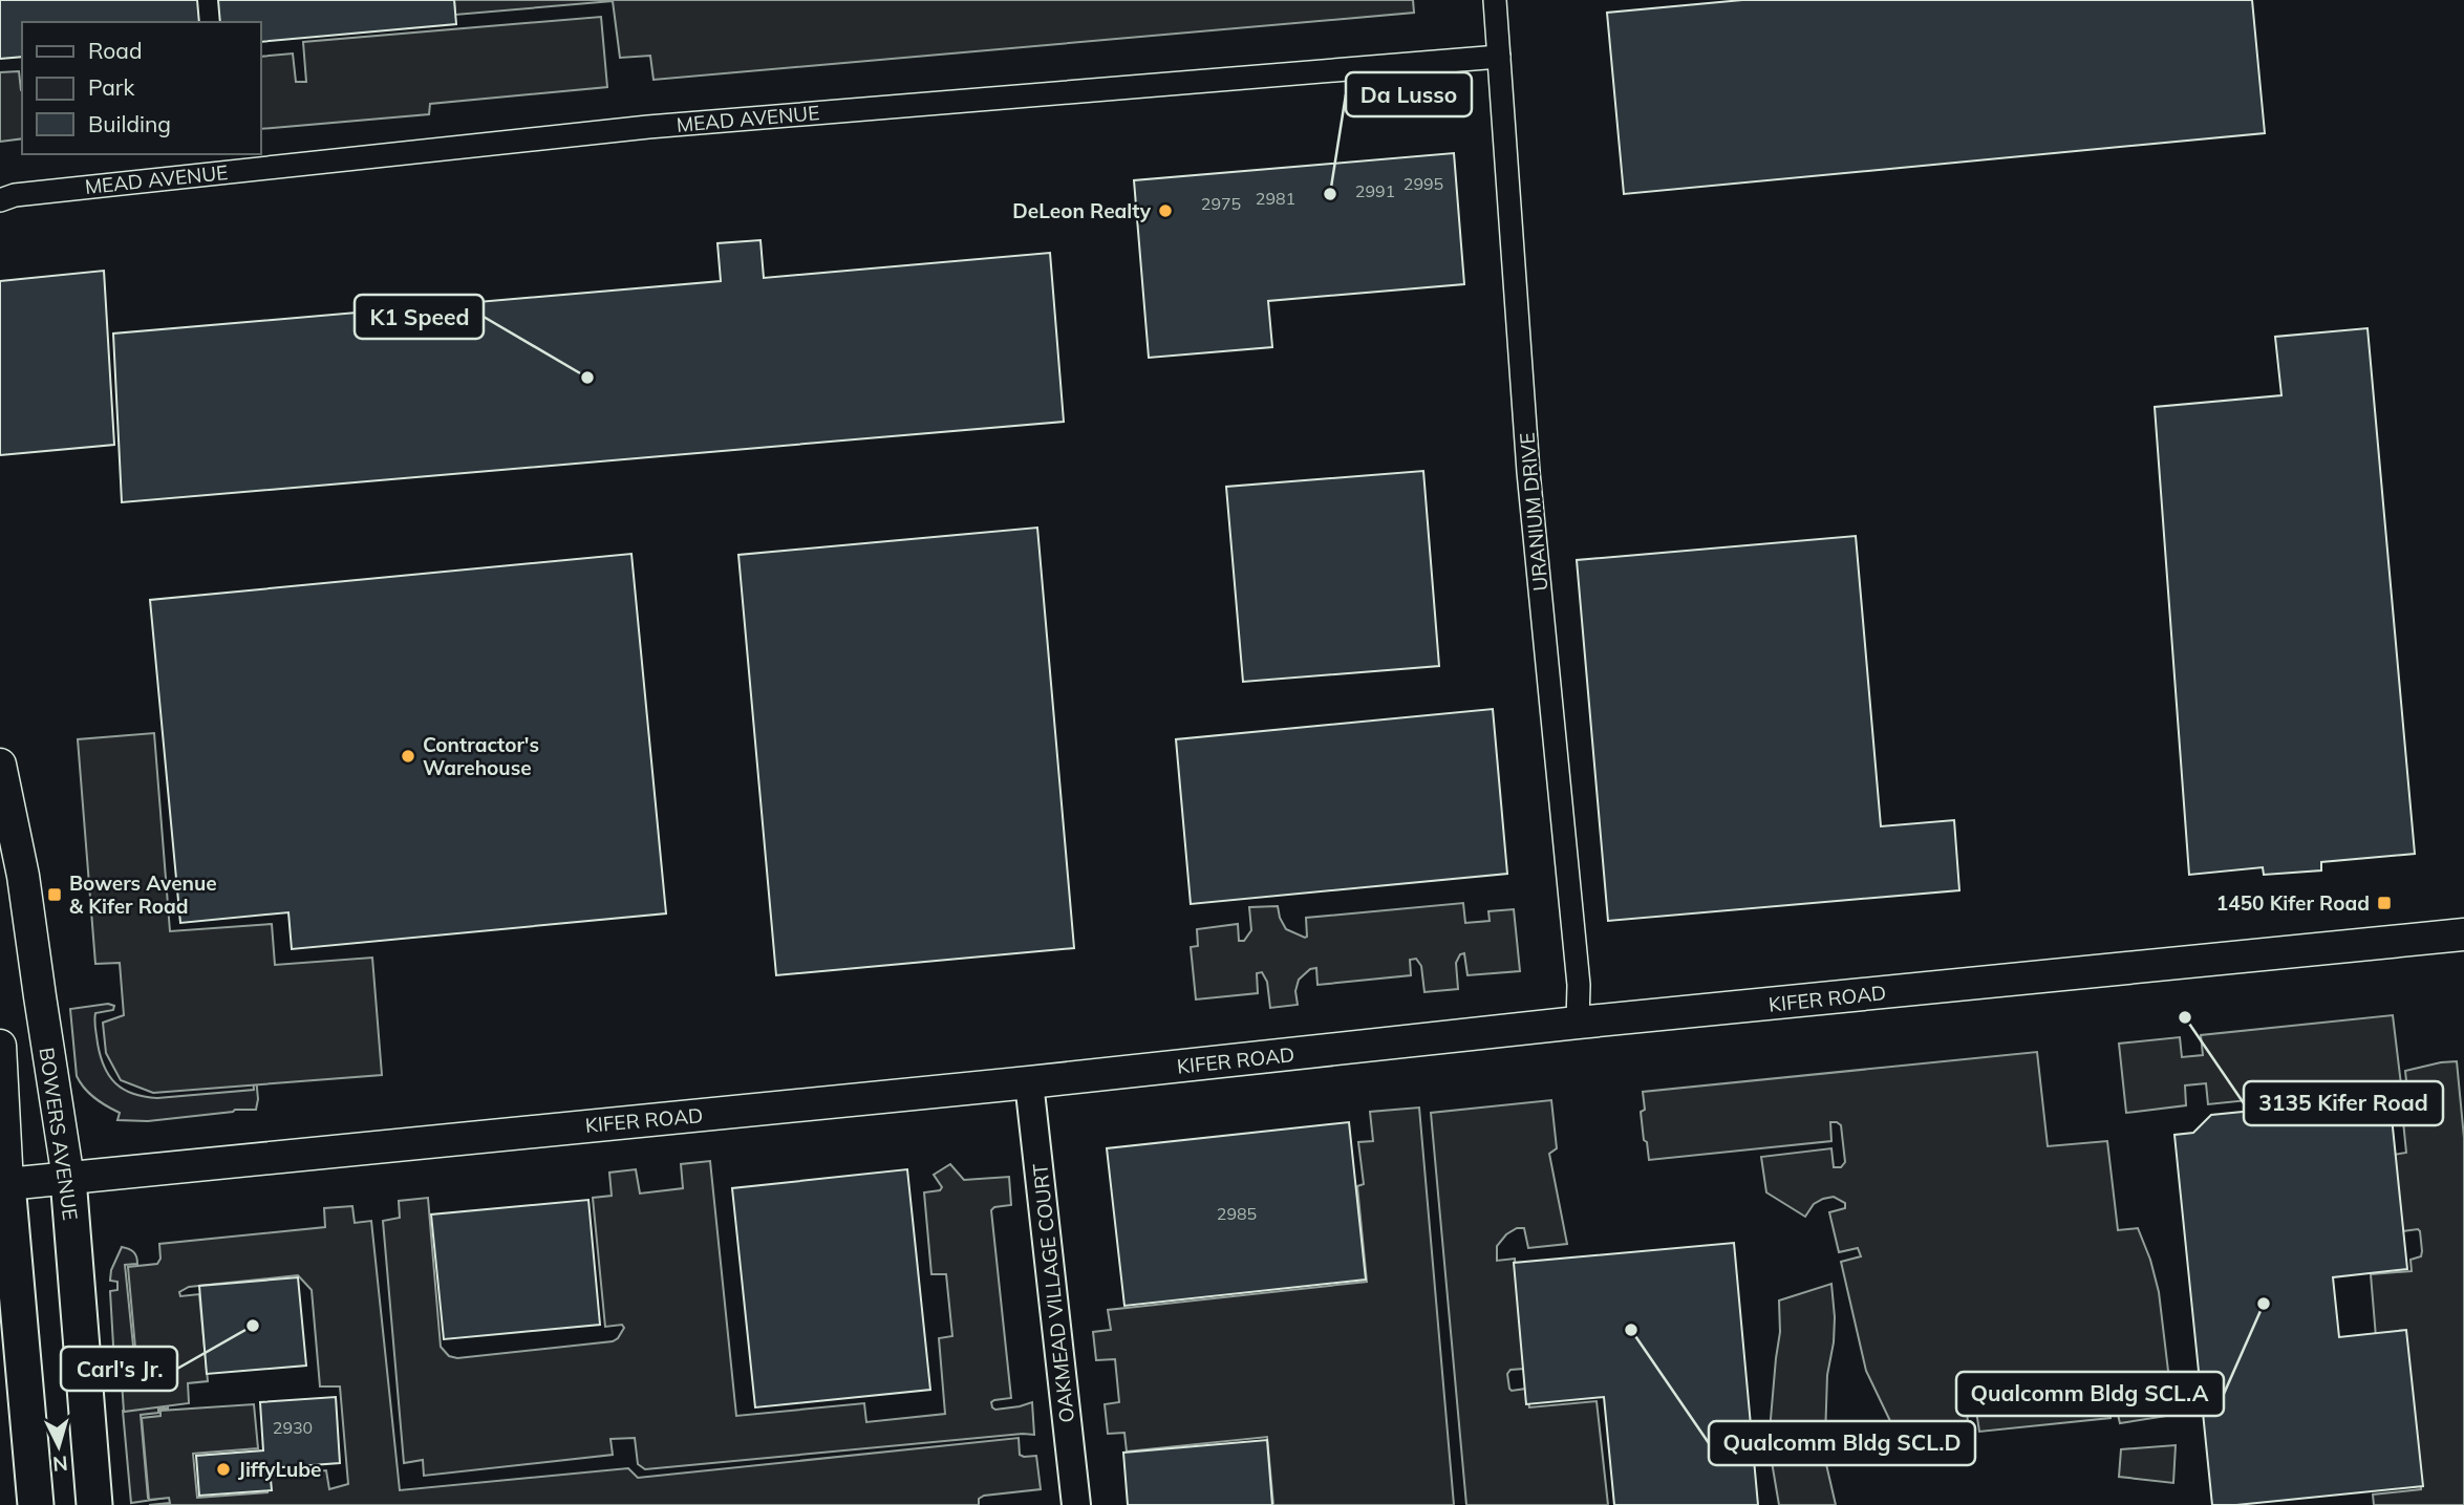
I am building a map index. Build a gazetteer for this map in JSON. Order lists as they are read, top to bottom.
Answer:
{
  "streets": {
    "main road": ["KIFER ROAD", "BOWERS AVENUE"],
    "street": ["MEAD AVENUE", "URANIUM DRIVE", "OAKMEAD VILLAGE COURT"]
  },
  "crossings": [
    ["MEAD AVENUE", "URANIUM DRIVE"],
    ["URANIUM DRIVE", "KIFER ROAD"],
    ["KIFER ROAD", "BOWERS AVENUE"],
    ["KIFER ROAD", "OAKMEAD VILLAGE COURT"]
  ],
  "places": {
    "other": [
      "Da Lusso",
      "DeLeon Realty",
      "K1 Speed",
      "Contractor's Warehouse",
      "3135 Kifer Road",
      "Qualcomm Bldg SCL.A",
      "Carl's Jr.",
      "Qualcomm Bldg SCL.D",
      "JiffyLube"
    ],
    "transit": ["Bowers Avenue & Kifer Road", "1450 Kifer Road"]
  },
  "house_numbers": [
    "2995",
    "2991",
    "2981",
    "2975",
    "2985",
    "2930"
  ],
  "legend": ["Road", "Park", "Building"],
  "north": "bottom"
}
